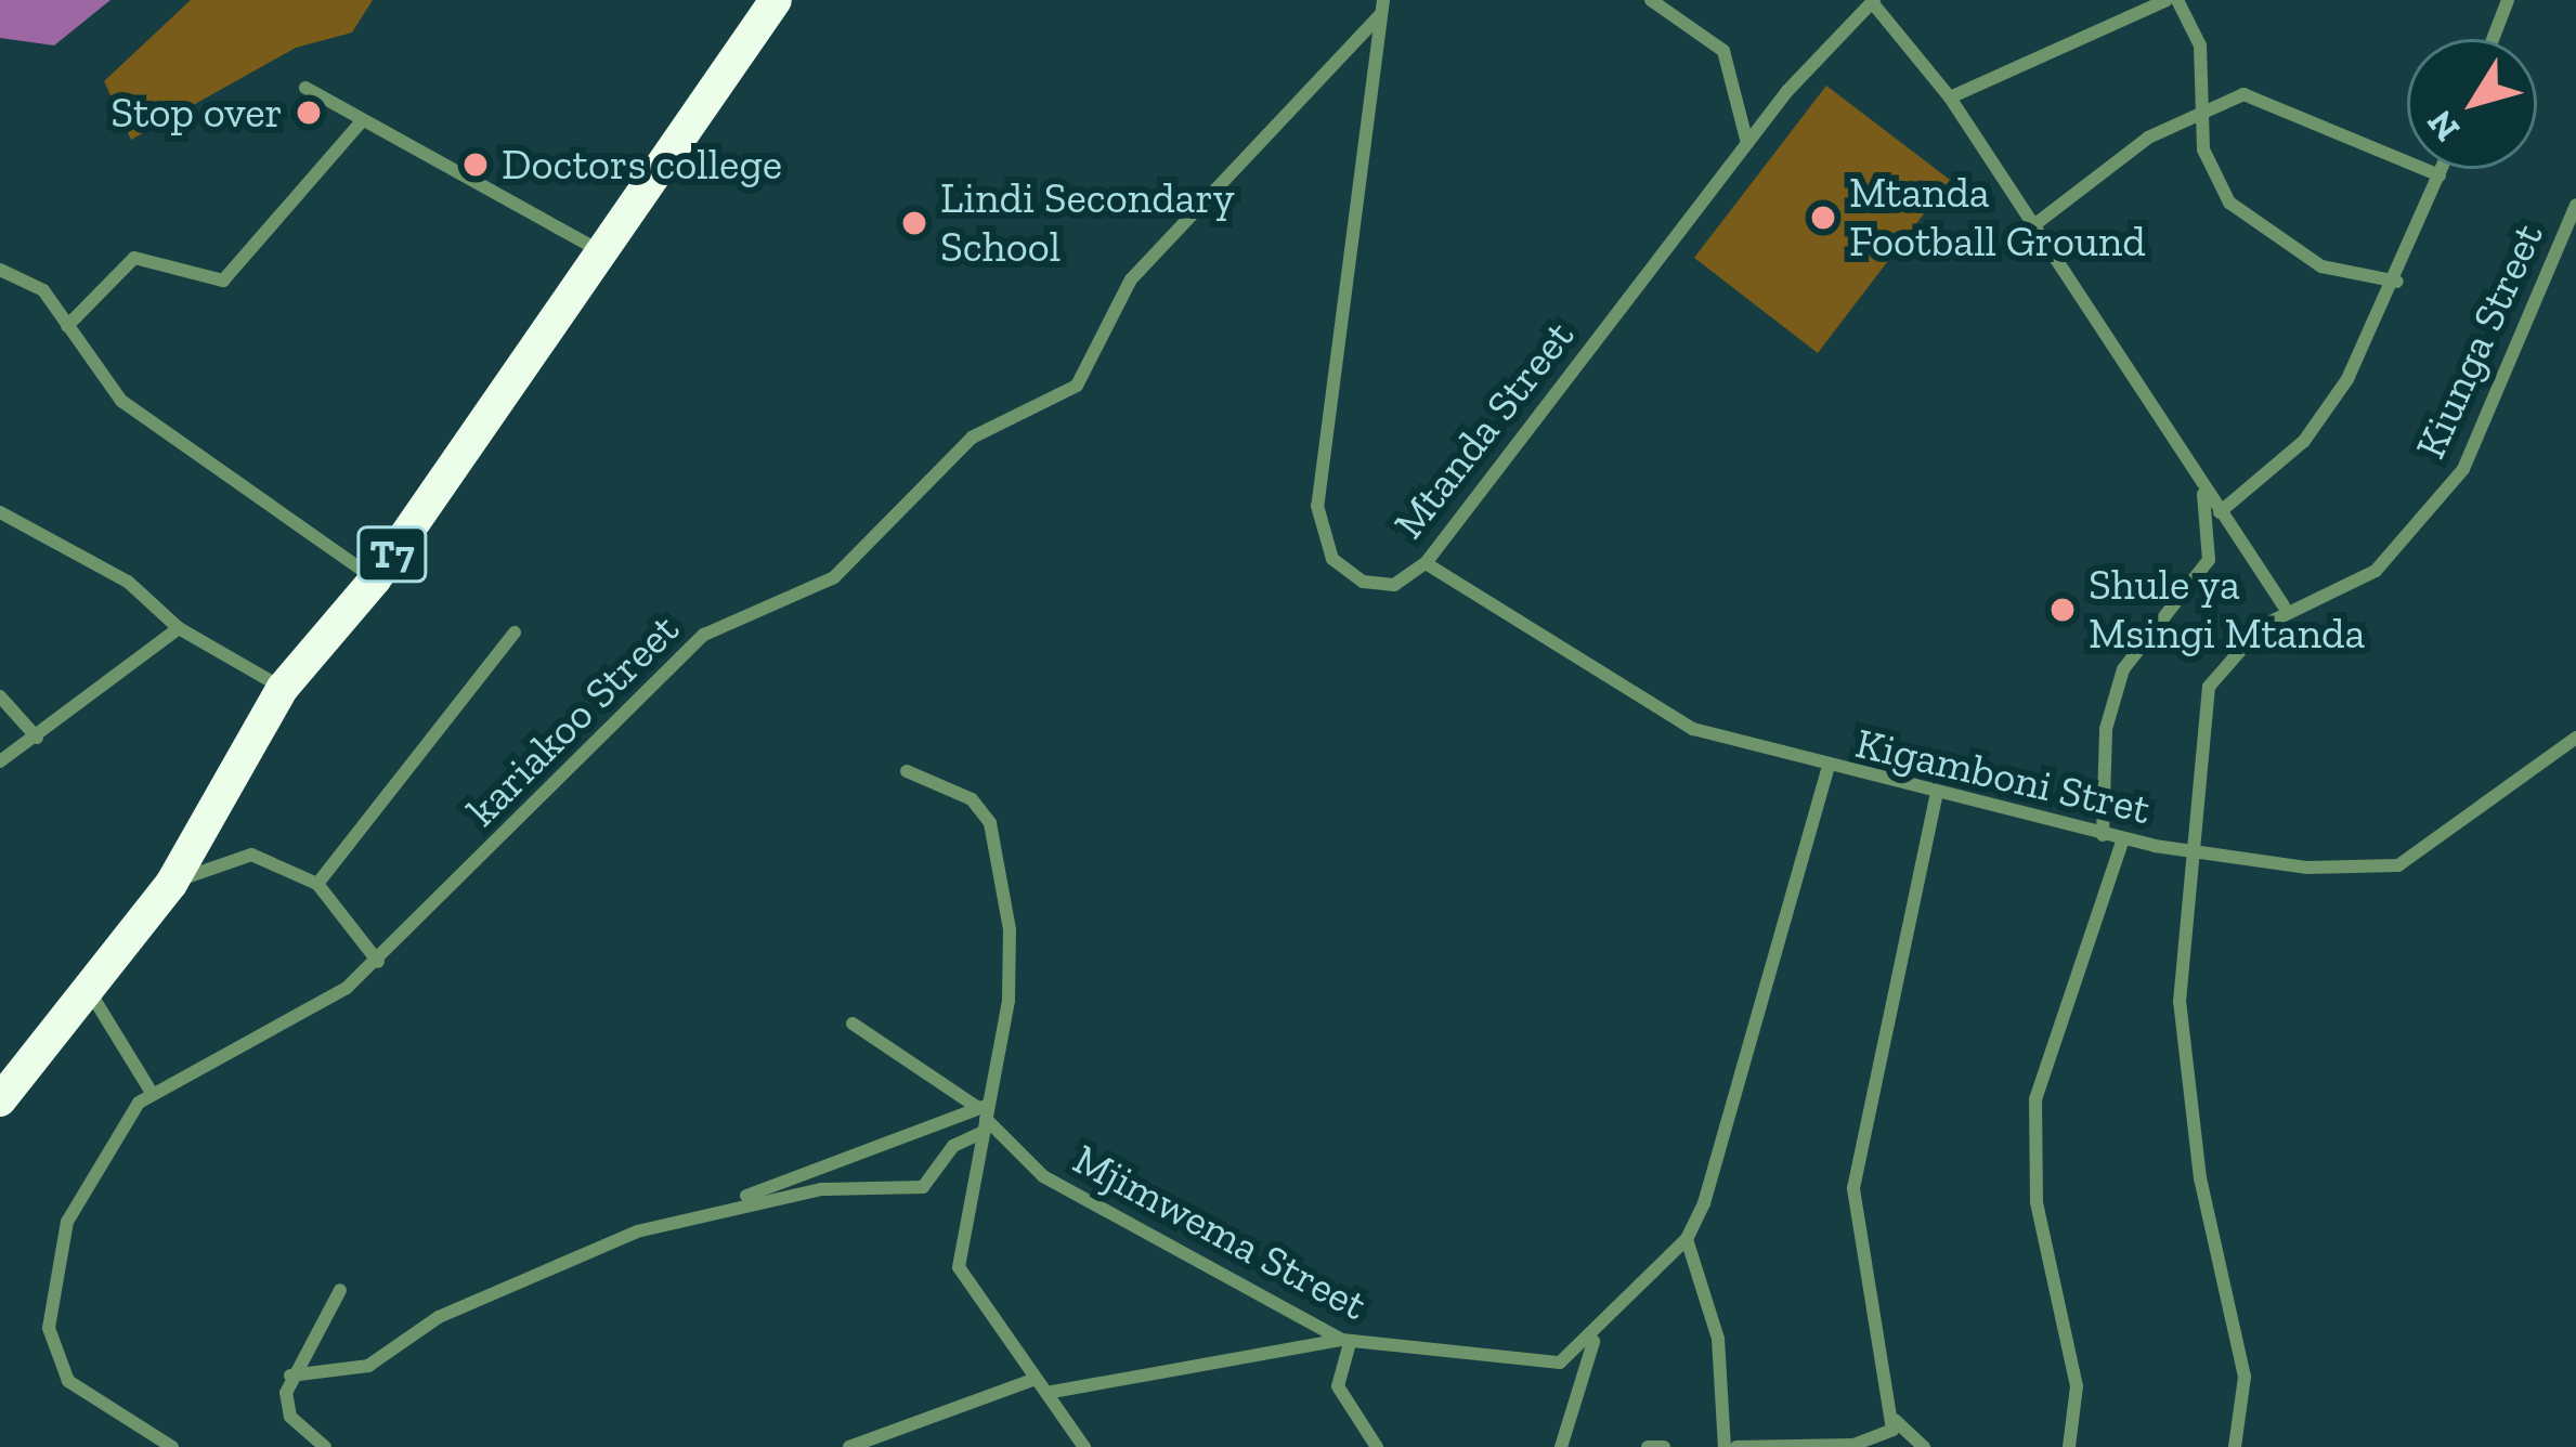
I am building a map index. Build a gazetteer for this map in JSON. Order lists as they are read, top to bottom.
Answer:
{
  "streets": {
    "highway": ["T7"],
    "street": [
      "Kiunga Street",
      "Mtanda Street",
      "kariakoo Street",
      "Kigamboni Stret",
      "Mjimwema Street"
    ]
  },
  "crossings": [
    ["Kiunga Street", "Kigamboni Stret"],
    ["Mtanda Street", "kariakoo Street"],
    ["Mtanda Street", "Kigamboni Stret"],
    ["Kigamboni Stret", "Mjimwema Street"]
  ],
  "places": [
    "Stop over",
    "Doctors college",
    "Mtanda Football Ground",
    "Lindi Secondary School",
    "Shule ya Msingi Mtanda"
  ],
  "north": "bottom left"
}
